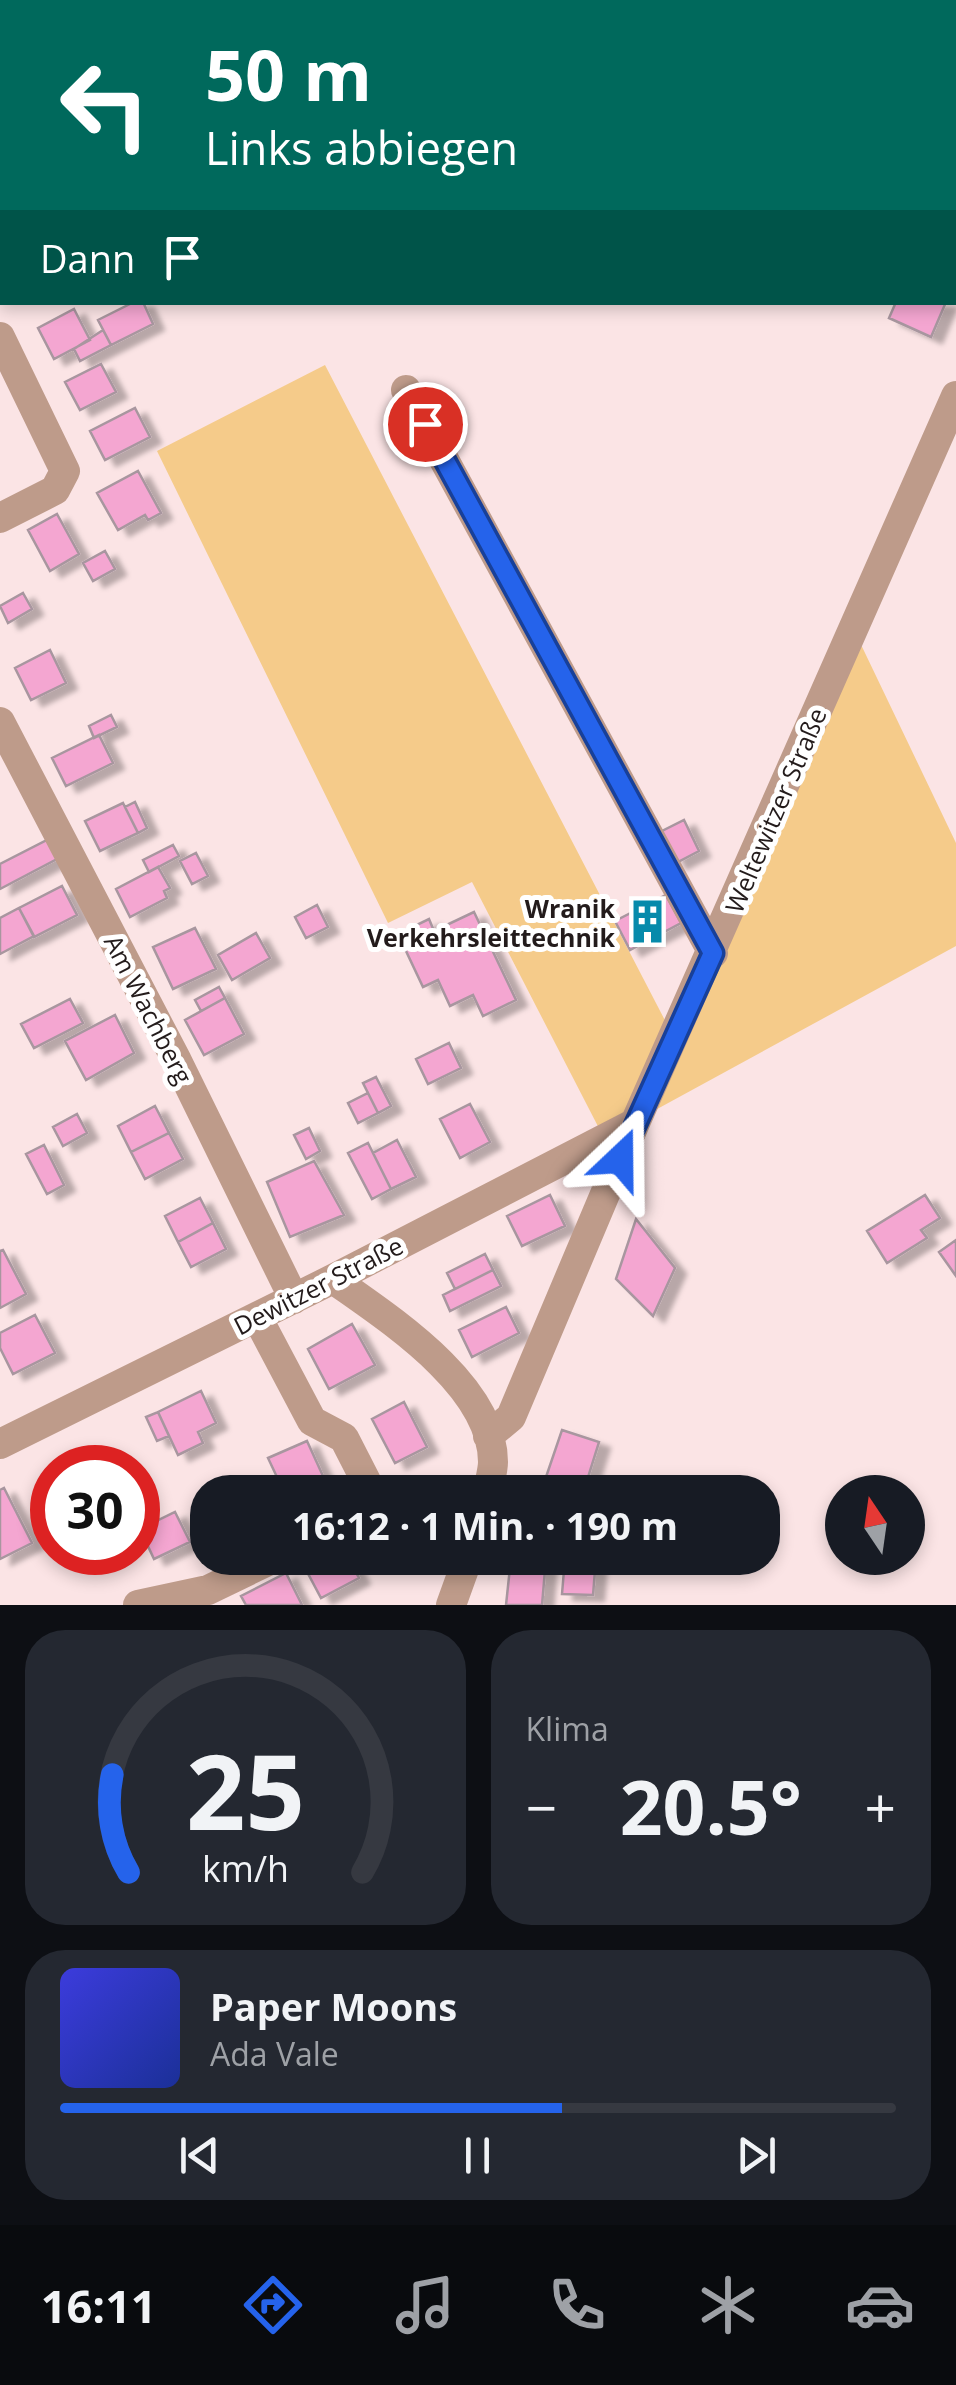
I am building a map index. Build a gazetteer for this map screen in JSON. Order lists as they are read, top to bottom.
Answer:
{
  "streets": {
    "street": ["Weltewitzer Straße", "Am Wachberg", "Dewitzer Straße"]
  },
  "crossings": [
    ["Weltewitzer Straße", "Dewitzer Straße"],
    ["Am Wachberg", "Dewitzer Straße"]
  ],
  "places": {
    "building": ["Wranik Verkehrsleittechnik"]
  },
  "north": "top",
  "page": {
    "turn": ["50 m", "Links abbiegen"],
    "then": "Dann",
    "limit": "30",
    "trip": "16:12 · 1 Min. · 190 m",
    "tile": "Klima",
    "heat": ["−", "20.5°", "+"],
    "song": ["Paper Moons", "Ada Vale"],
    "tabs": "16:11",
    "gauge": ["25", "km/h"]
  }
}
